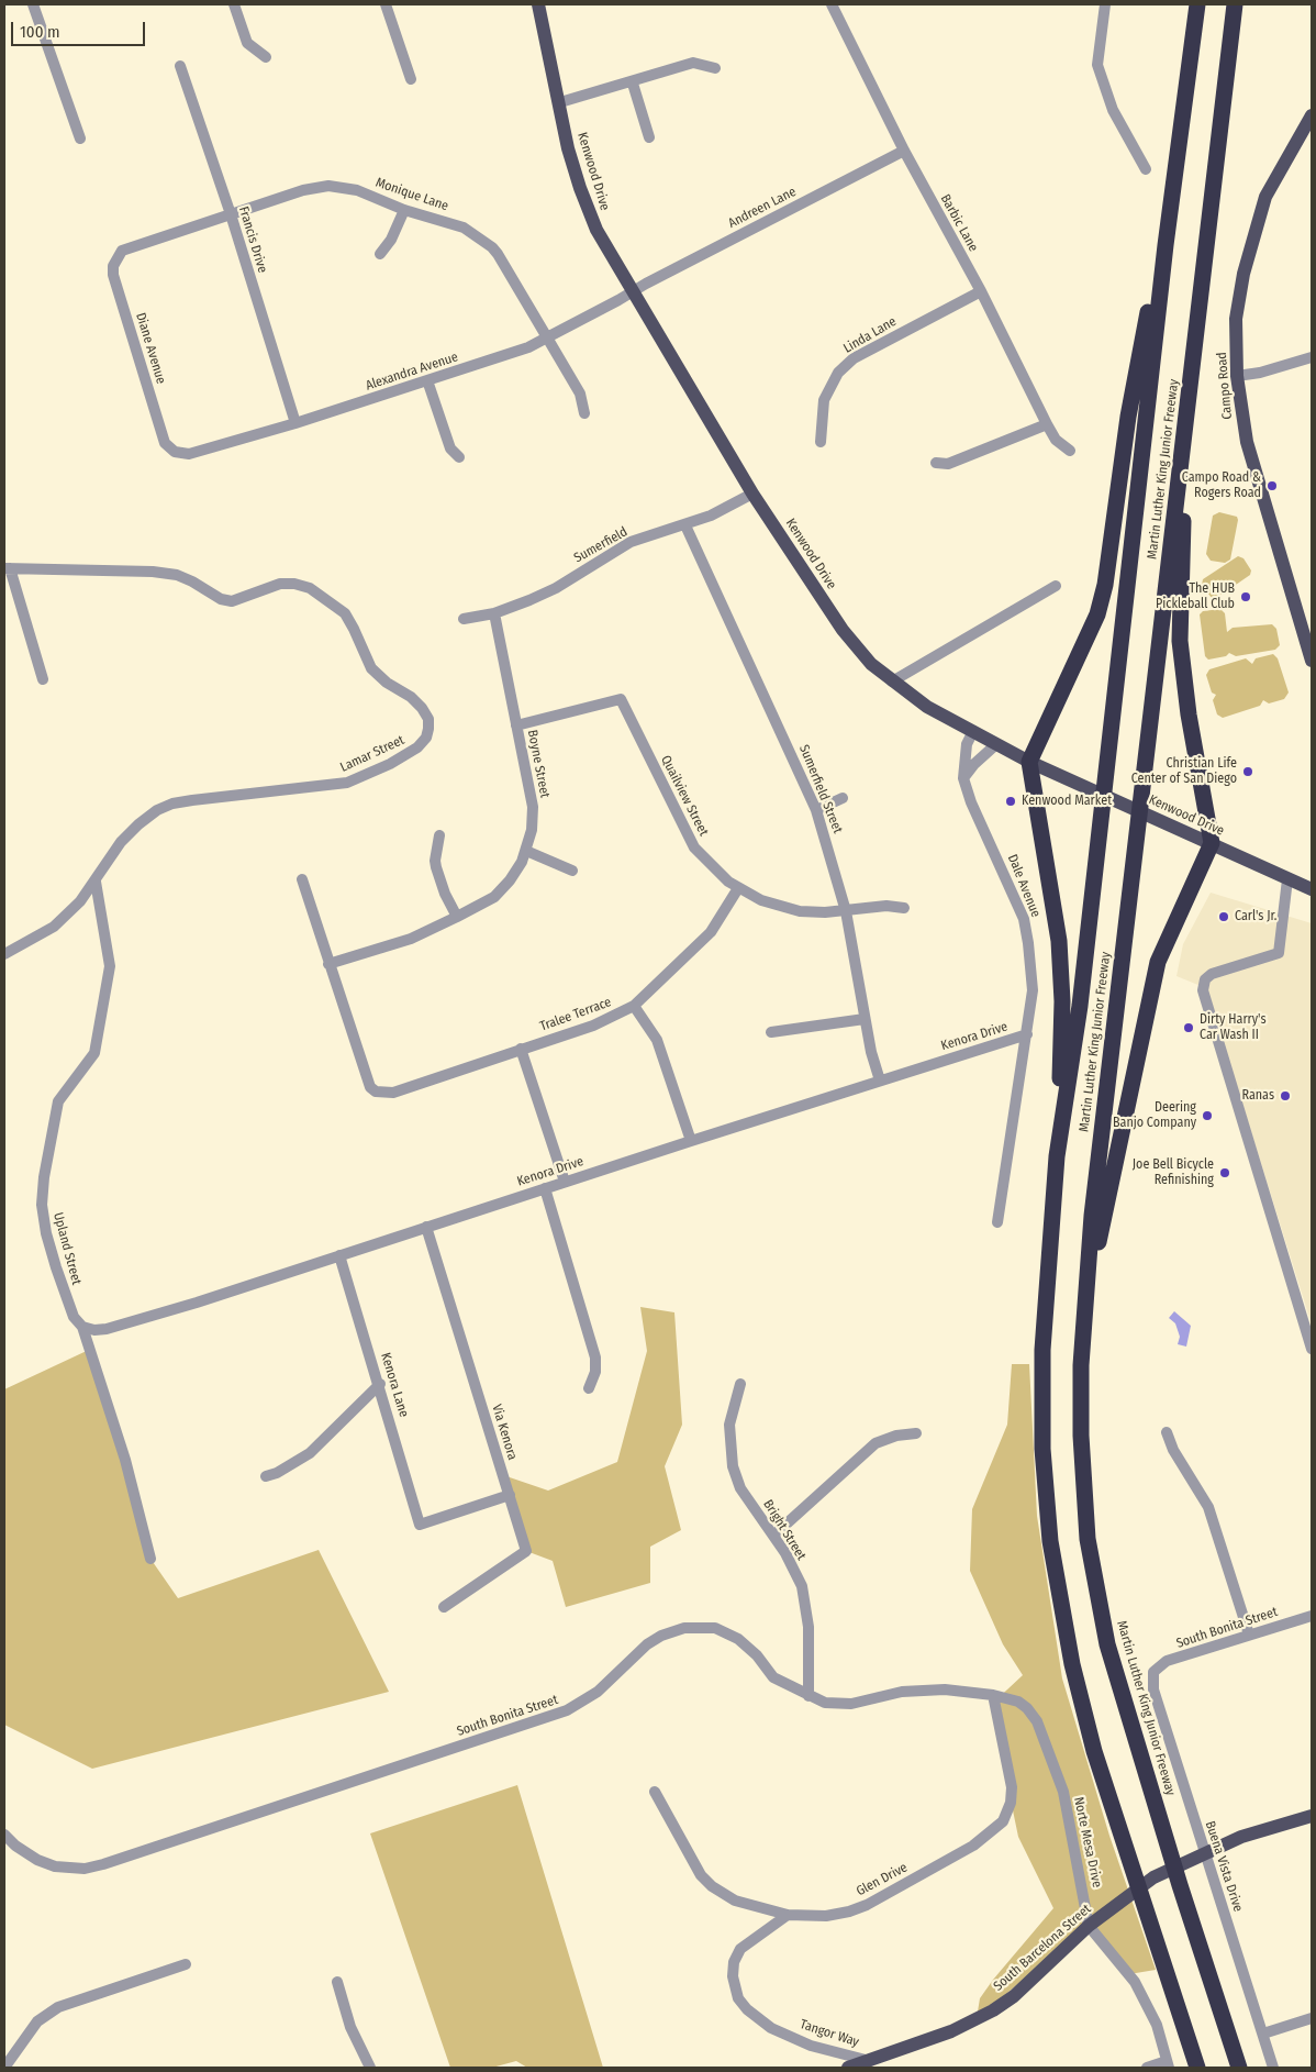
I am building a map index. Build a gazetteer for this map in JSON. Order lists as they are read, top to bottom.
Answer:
{
  "streets": {
    "highway": ["Martin Luther King Junior Freeway"],
    "main road": ["Kenwood Drive", "Campo Road", "South Barcelona Street"],
    "street": [
      "Monique Lane",
      "Andreen Lane",
      "Barbic Lane",
      "Francis Drive",
      "Linda Lane",
      "Diane Avenue",
      "Alexandra Avenue",
      "Sumerfield",
      "Lamar Street",
      "Boyne Street",
      "Sumerfield Street",
      "Quailview Street",
      "Dale Avenue",
      "Tralee Terrace",
      "Kenora Drive",
      "Upland Street",
      "Kenora Lane",
      "Via Kenora",
      "Bright Street",
      "South Bonita Street",
      "Norte Mesa Drive",
      "Buena Vista Drive",
      "Glen Drive",
      "Tangor Way"
    ]
  },
  "crossings": [
    ["Kenwood Drive", "Andreen Lane"],
    ["Kenwood Drive", "Alexandra Avenue"],
    ["Kenwood Drive", "Sumerfield"],
    ["Kenwood Drive", "Dale Avenue"],
    ["Monique Lane", "Francis Drive"],
    ["Monique Lane", "Diane Avenue"],
    ["Monique Lane", "Alexandra Avenue"],
    ["Andreen Lane", "Barbic Lane"],
    ["Andreen Lane", "Alexandra Avenue"],
    ["Barbic Lane", "Linda Lane"],
    ["Francis Drive", "Alexandra Avenue"],
    ["Diane Avenue", "Alexandra Avenue"],
    ["Sumerfield", "Boyne Street"],
    ["Sumerfield", "Sumerfield Street"],
    ["Lamar Street", "Upland Street"],
    ["Boyne Street", "Quailview Street"],
    ["Boyne Street", "Tralee Terrace"],
    ["Sumerfield Street", "Quailview Street"],
    ["Sumerfield Street", "Kenora Drive"],
    ["Quailview Street", "Tralee Terrace"],
    ["Dale Avenue", "Kenora Drive"],
    ["Kenora Drive", "Upland Street"],
    ["Kenora Drive", "Kenora Lane"],
    ["Kenora Drive", "Via Kenora"],
    ["Kenora Lane", "Via Kenora"],
    ["Bright Street", "South Bonita Street"],
    ["South Bonita Street", "Norte Mesa Drive"],
    ["South Bonita Street", "Buena Vista Drive"],
    ["South Bonita Street", "Glen Drive"],
    ["Norte Mesa Drive", "Glen Drive"],
    ["Norte Mesa Drive", "South Barcelona Street"],
    ["Buena Vista Drive", "South Barcelona Street"],
    ["Glen Drive", "Tangor Way"],
    ["South Barcelona Street", "Tangor Way"]
  ],
  "places": [
    "Campo Road & Rogers Road",
    "The HUB Pickleball Club",
    "Christian Life Center of San Diego",
    "Kenwood Market",
    "Carl's Jr.",
    "Dirty Harry's Car Wash II",
    "Ranas",
    "Deering Banjo Company",
    "Joe Bell Bicycle Refinishing"
  ],
  "scale_bar": "100 m"
}
